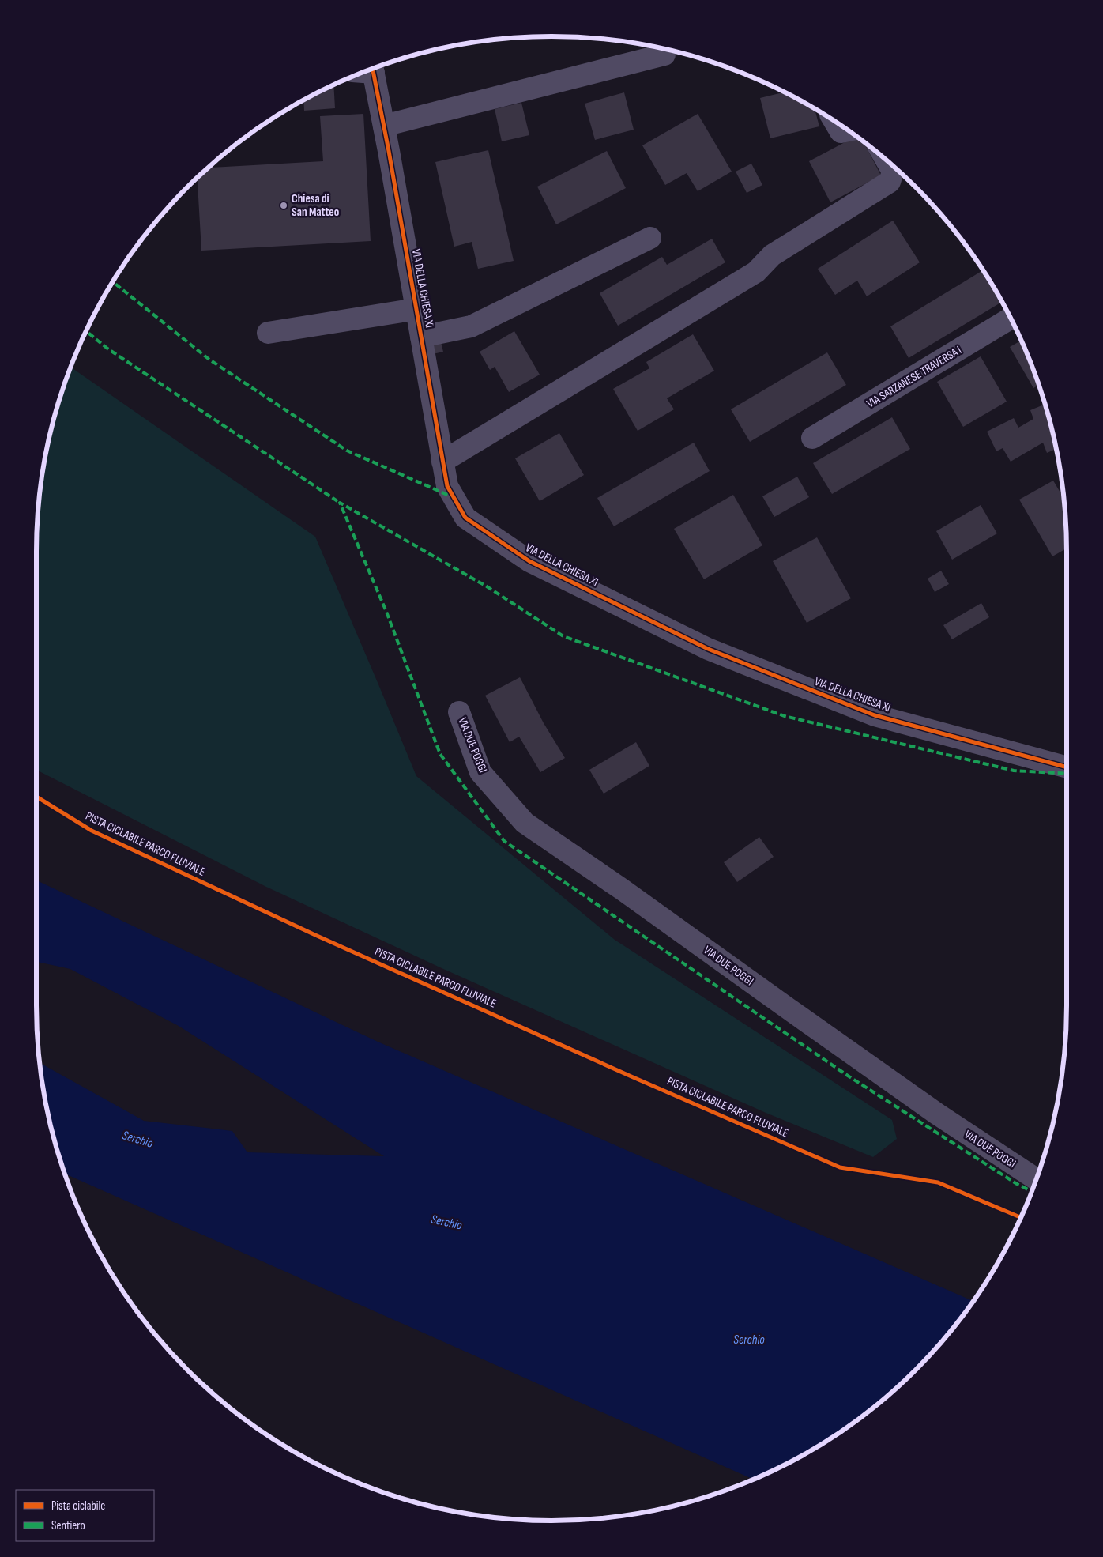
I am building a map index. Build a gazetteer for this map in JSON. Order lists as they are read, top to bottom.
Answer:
{
  "streets": {
    "street": ["VIA DELLA CHIESA XI", "VIA SARZANESE TRAVERSA I", "VIA DUE POGGI"],
    "cycle path": ["PISTA CICLABILE PARCO FLUVIALE"]
  },
  "water": ["Serchio"],
  "places": ["Chiesa di San Matteo"],
  "legend": ["Pista ciclabile", "Sentiero"]
}
